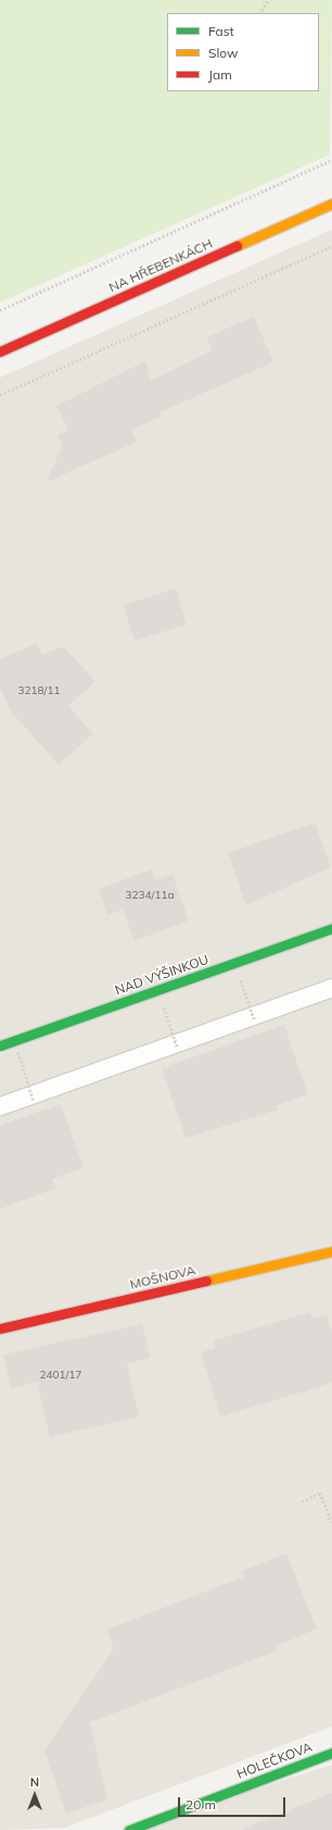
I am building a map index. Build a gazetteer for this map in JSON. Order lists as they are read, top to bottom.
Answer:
{
  "streets": {
    "street": [
      "NA HŘEBENKÁCH",
      "NAD VÝŠINKOU",
      "MOŠNOVA",
      "HOLEČKOVA"
    ]
  },
  "house_numbers": ["3218/11", "3234/11a", "2401/17"],
  "legend": ["Fast", "Slow", "Jam"],
  "scale_bar": "20 m",
  "north": "top"
}
